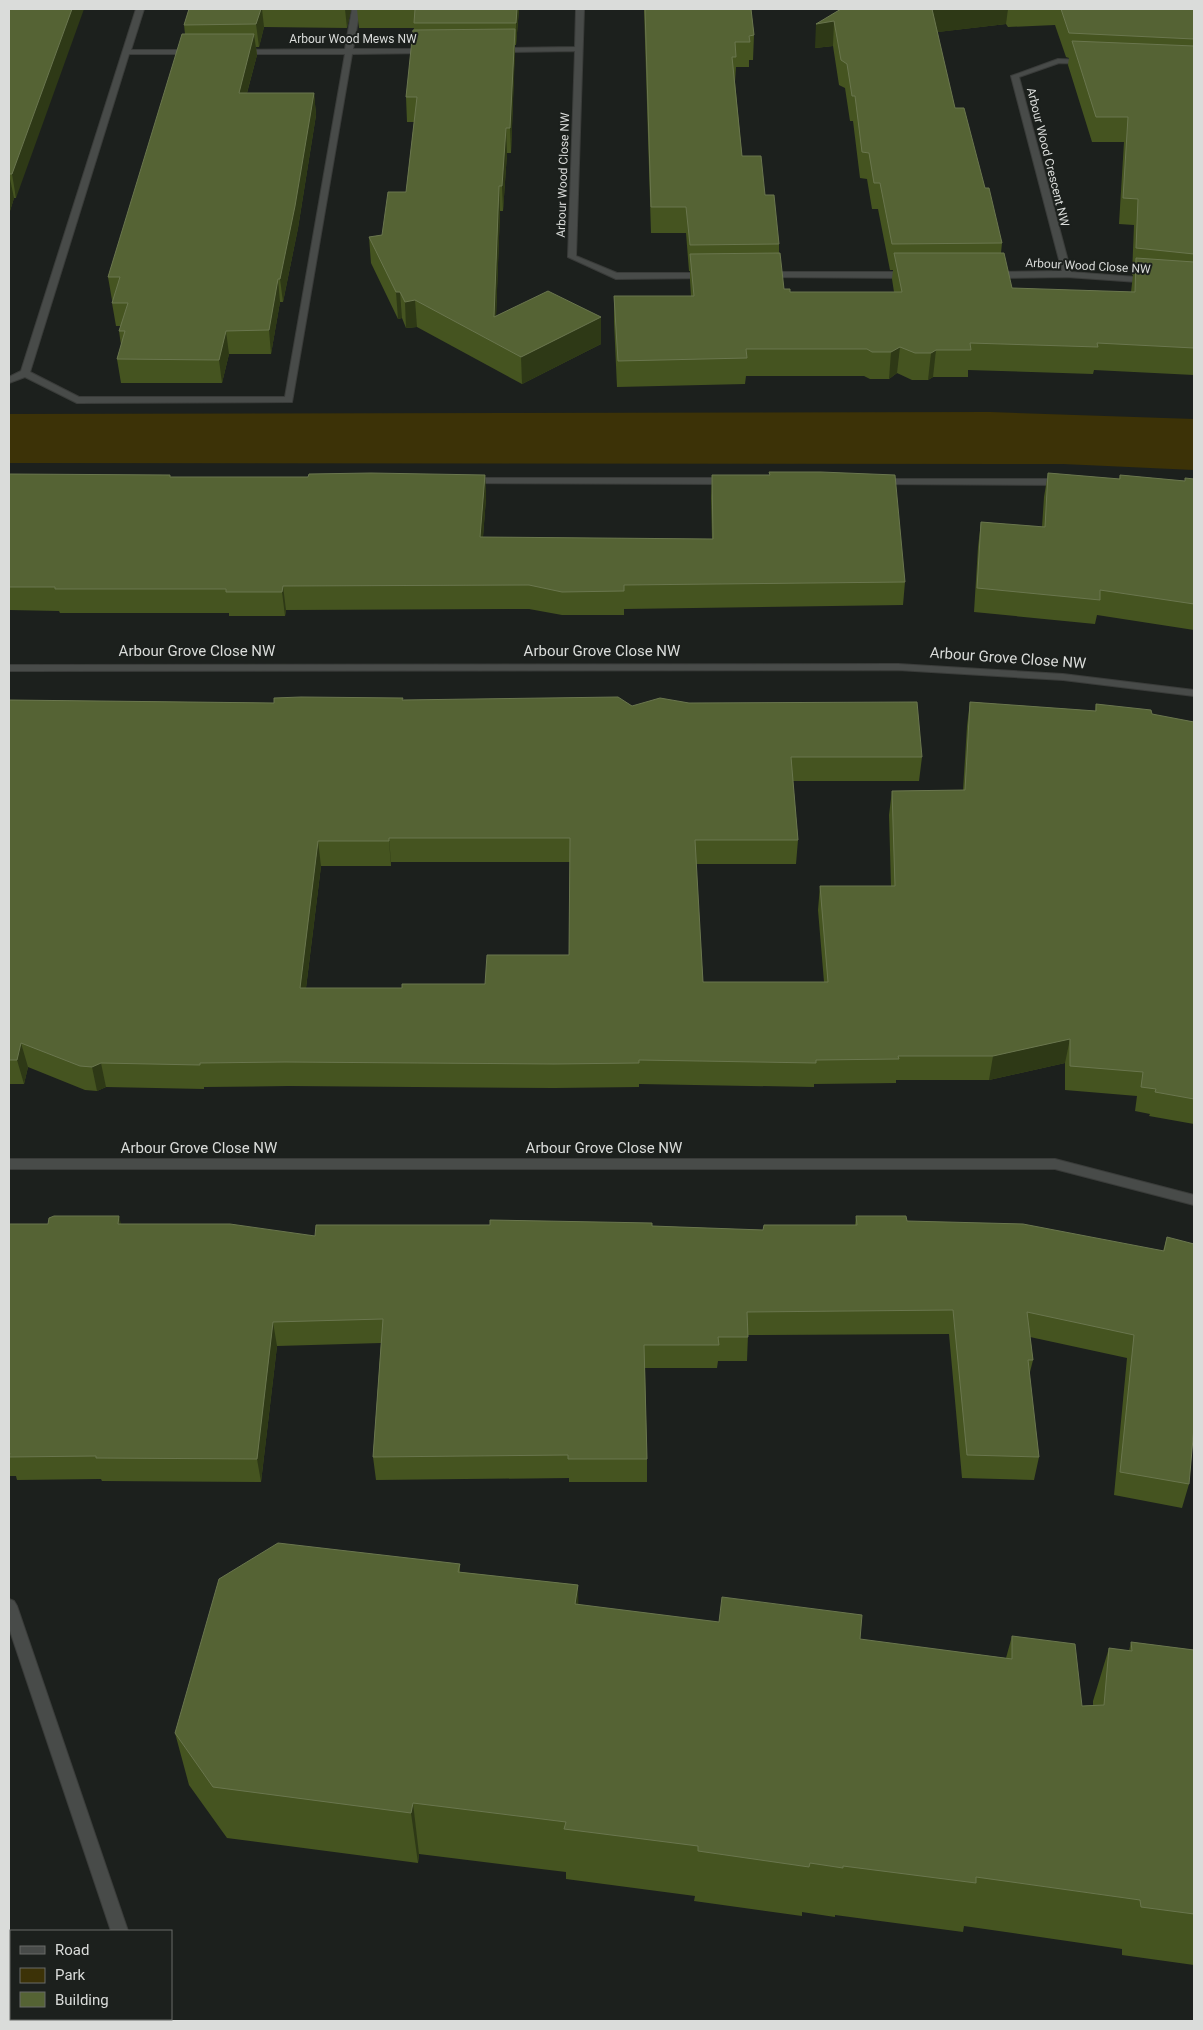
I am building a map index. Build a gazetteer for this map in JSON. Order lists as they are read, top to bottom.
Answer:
{
  "streets": {
    "street": [
      "Arbour Wood Mews NW",
      "Arbour Wood Crescent NW",
      "Arbour Wood Close NW",
      "Arbour Grove Close NW"
    ]
  },
  "crossings": [
    ["Arbour Wood Crescent NW", "Arbour Wood Close NW"]
  ],
  "legend": ["Road", "Park", "Building"]
}
